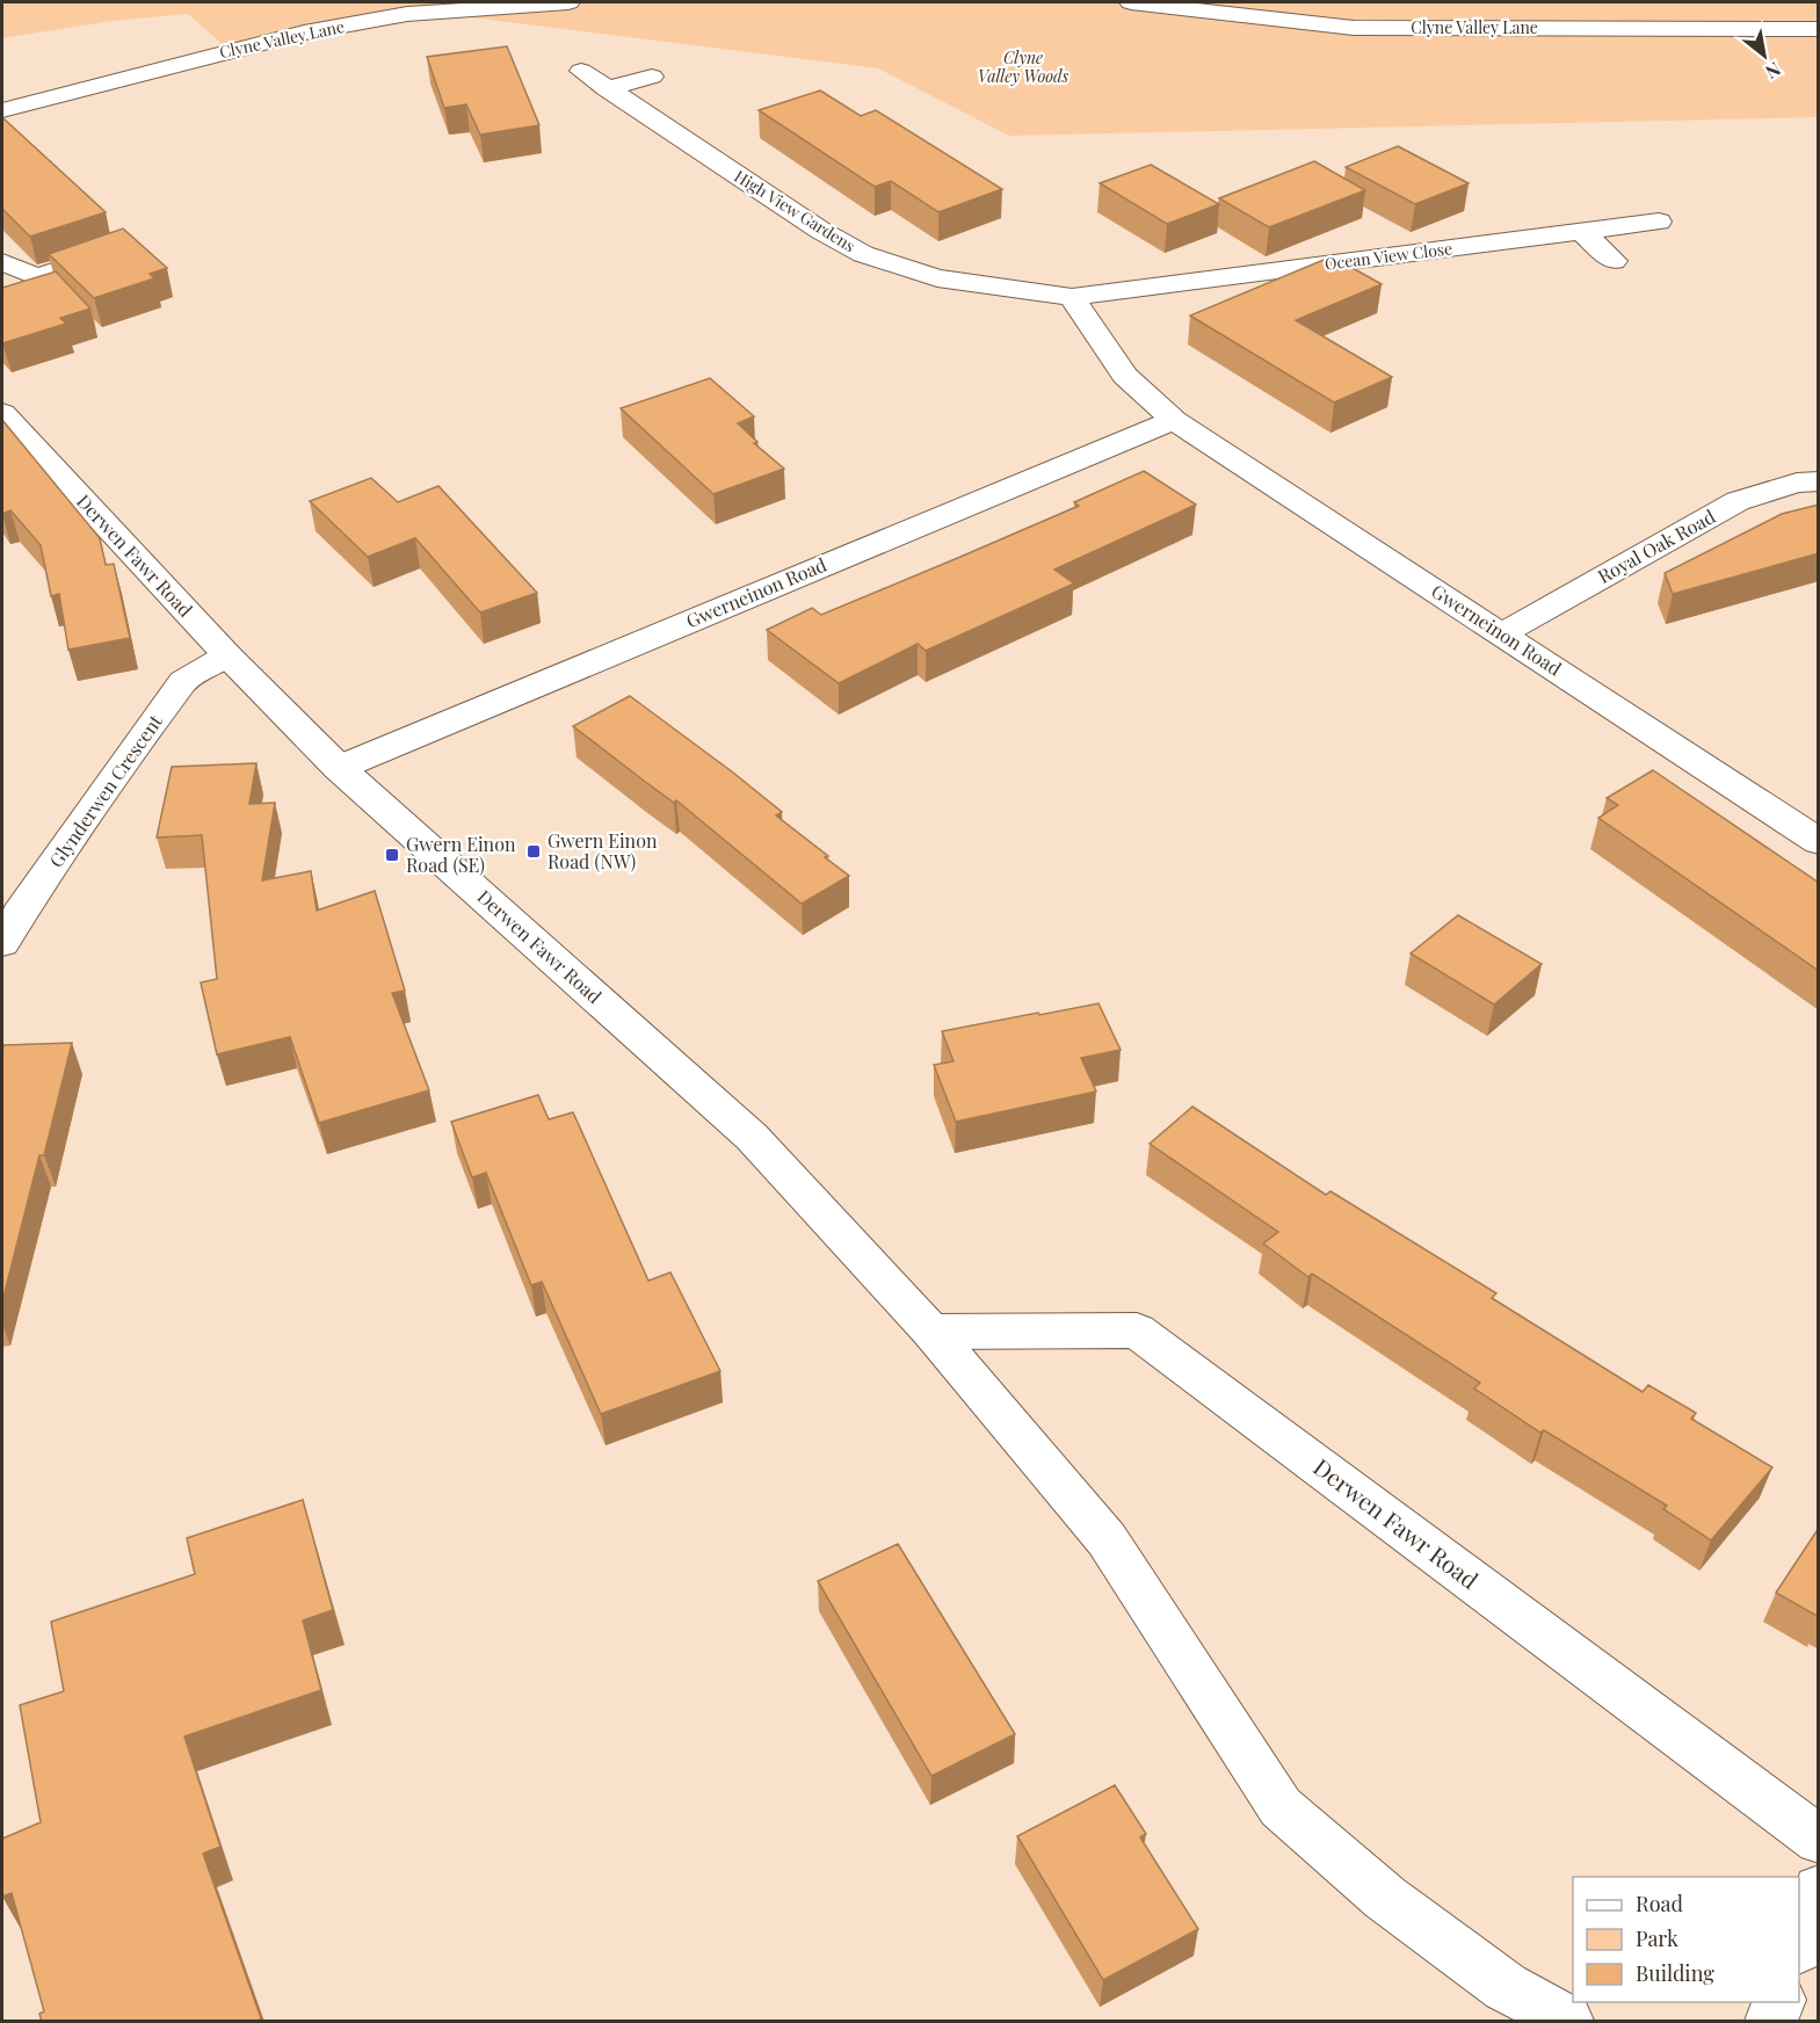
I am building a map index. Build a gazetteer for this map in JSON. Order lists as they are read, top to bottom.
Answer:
{
  "streets": {
    "street": [
      "Clyne Valley Lane",
      "High View Gardens",
      "Ocean View Close",
      "Royal Oak Road",
      "Derwen Fawr Road",
      "Gwerneinon Road",
      "Glynderwen Crescent"
    ]
  },
  "crossings": [
    ["High View Gardens", "Ocean View Close"],
    ["High View Gardens", "Gwerneinon Road"],
    ["Ocean View Close", "Gwerneinon Road"],
    ["Royal Oak Road", "Gwerneinon Road"],
    ["Derwen Fawr Road", "Gwerneinon Road"],
    ["Derwen Fawr Road", "Glynderwen Crescent"]
  ],
  "parks": ["Clyne Valley Woods"],
  "places": {
    "transit": ["Gwern Einon Road (NW)", "Gwern Einon Road (SE)"]
  },
  "legend": ["Road", "Park", "Building"],
  "north": "bottom right"
}
